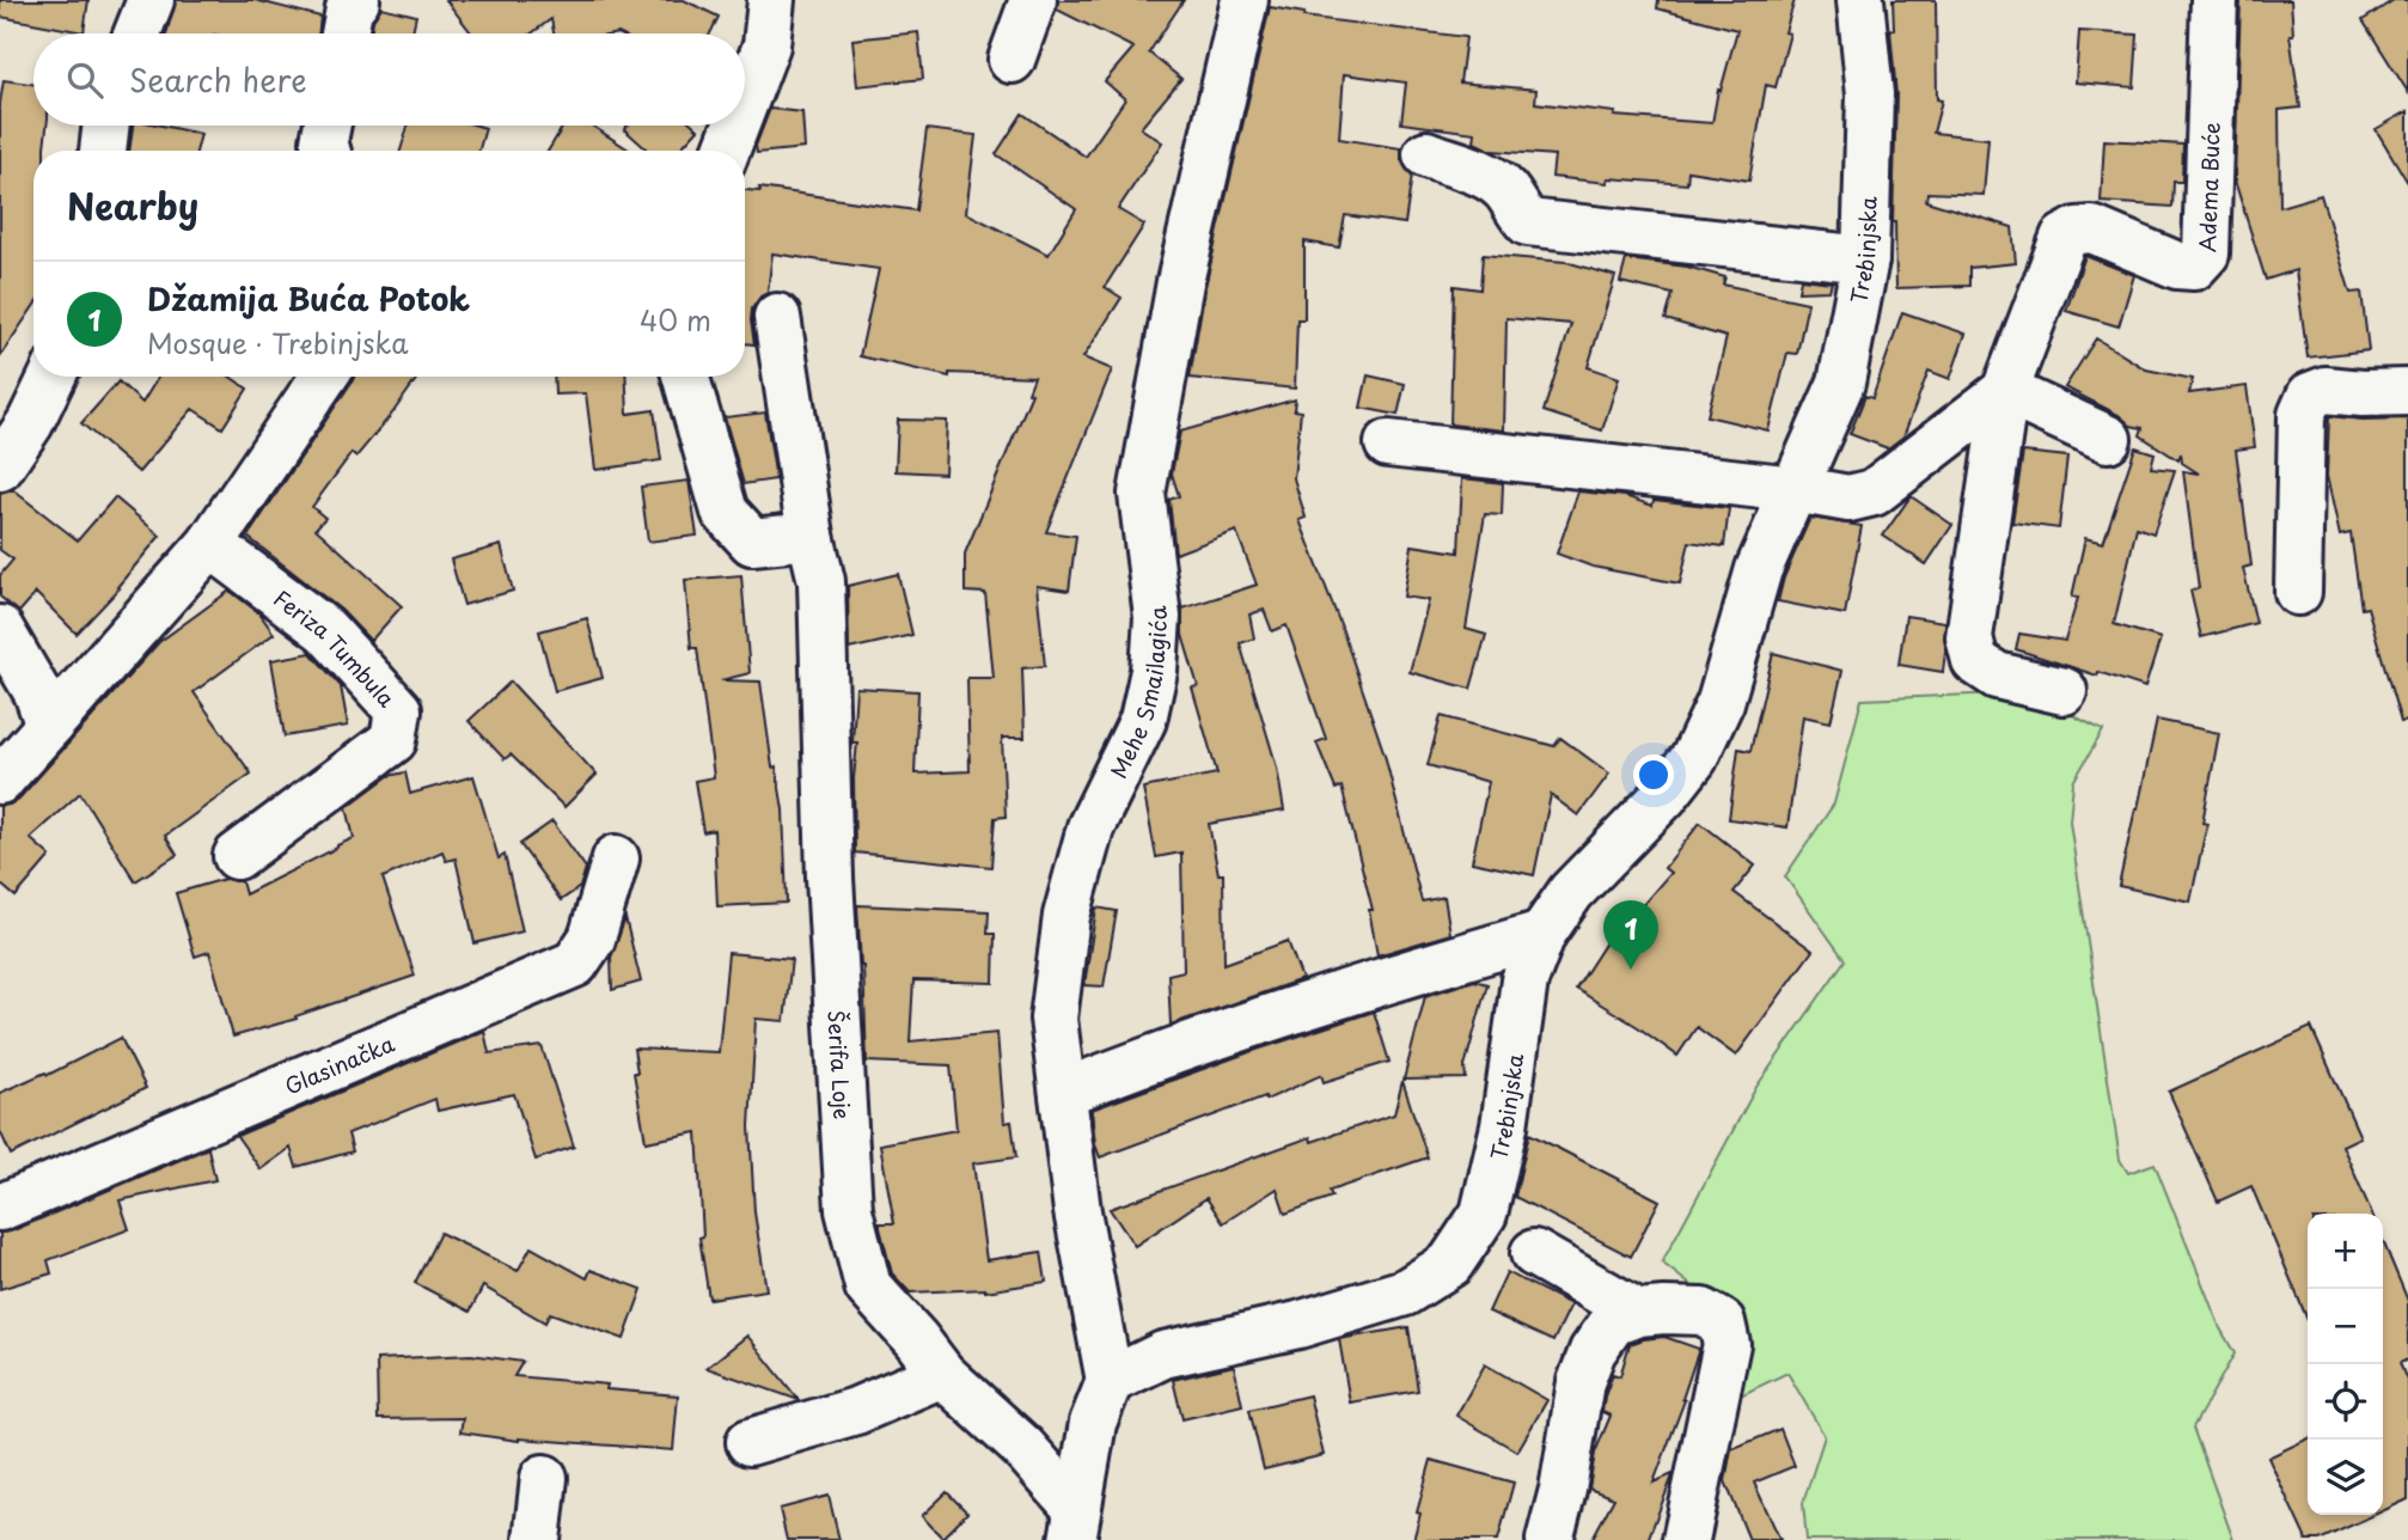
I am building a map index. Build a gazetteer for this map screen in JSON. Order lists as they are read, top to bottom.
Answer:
{
  "streets": {
    "street": [
      "Adema Buće",
      "Trebinjska",
      "Feriza Tumbula",
      "Mehe Smailagića",
      "Glasinačka",
      "Šerifa Loje"
    ]
  },
  "crossings": [
    ["Trebinjska", "Mehe Smailagića"]
  ],
  "page": {
    "search": "Search here",
    "heading": "Nearby",
    "list": [
      {
        "mark": "1",
        "name": "Džamija Buća Potok",
        "note": "Mosque · Trebinjska",
        "value": "40 m"
      }
    ],
    "pins": "1",
    "map_buttons": ["+", "−"]
  }
}
